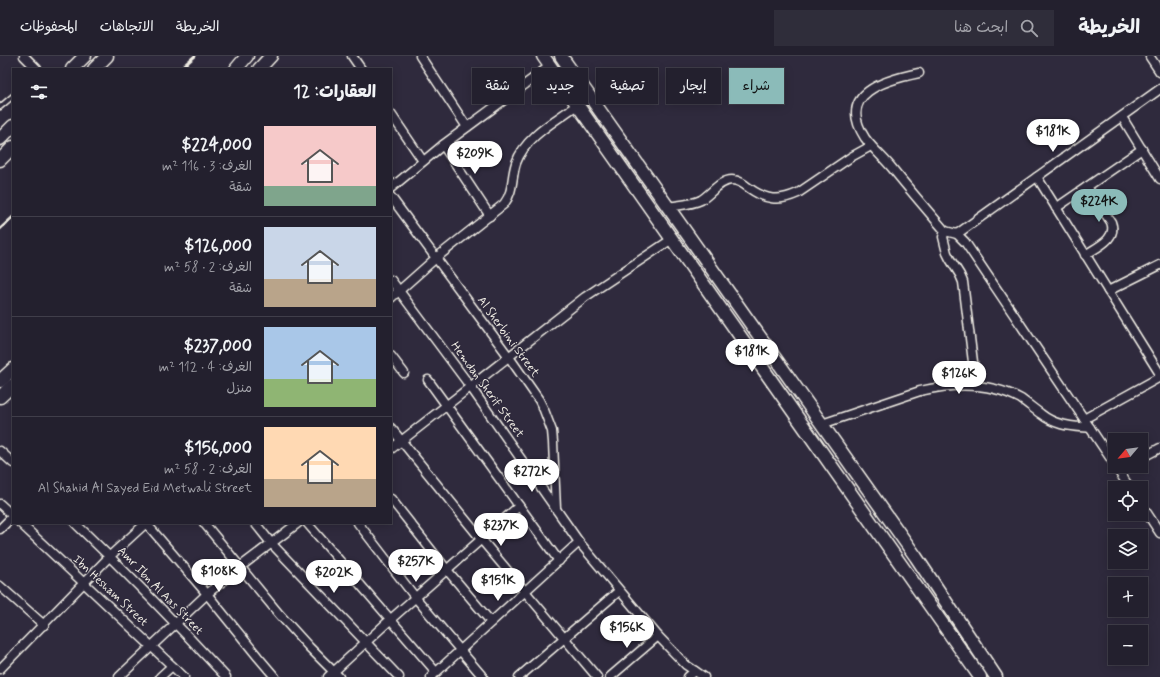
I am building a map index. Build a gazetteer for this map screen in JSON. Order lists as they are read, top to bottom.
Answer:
{
  "streets": {
    "street": [
      "Al Sherbini Street",
      "Hemdan Sherif Street",
      "Ibn Hesham Street",
      "Amr Ibn Al Aas Street"
    ]
  },
  "crossings": [
    ["Al Sherbini Street", "Hemdan Sherif Street"]
  ],
  "north": "bottom left",
  "page": {
    "header": "الخريطة",
    "search": "ابحث هنا",
    "nav": ["الخريطة", "الاتجاهات", "المحفوظات"],
    "chip": [
      "شراء",
      "إيجار",
      "تصفية",
      "جديد",
      "شقة"
    ],
    "heading": "العقارات: 12",
    "list": [
      {
        "name": "$224,000",
        "note": "الغرف: 3 · 116 m² · شقة"
      },
      {
        "name": "$126,000",
        "note": "الغرف: 2 · 58 m² · شقة"
      },
      {
        "name": "$237,000",
        "note": "الغرف: 4 · 112 m² · منزل"
      },
      {
        "name": "$156,000",
        "note": "الغرف: 2 · 58 m² · Al Shahid Al Sayed Eid Metwali Street"
      }
    ],
    "price": [
      "$181K",
      "$209K",
      "$224K",
      "$181K",
      "$126K",
      "$272K",
      "$237K",
      "$257K",
      "$108K",
      "$202K",
      "$151K",
      "$156K"
    ],
    "map_buttons": ["+", "−"]
  }
}
